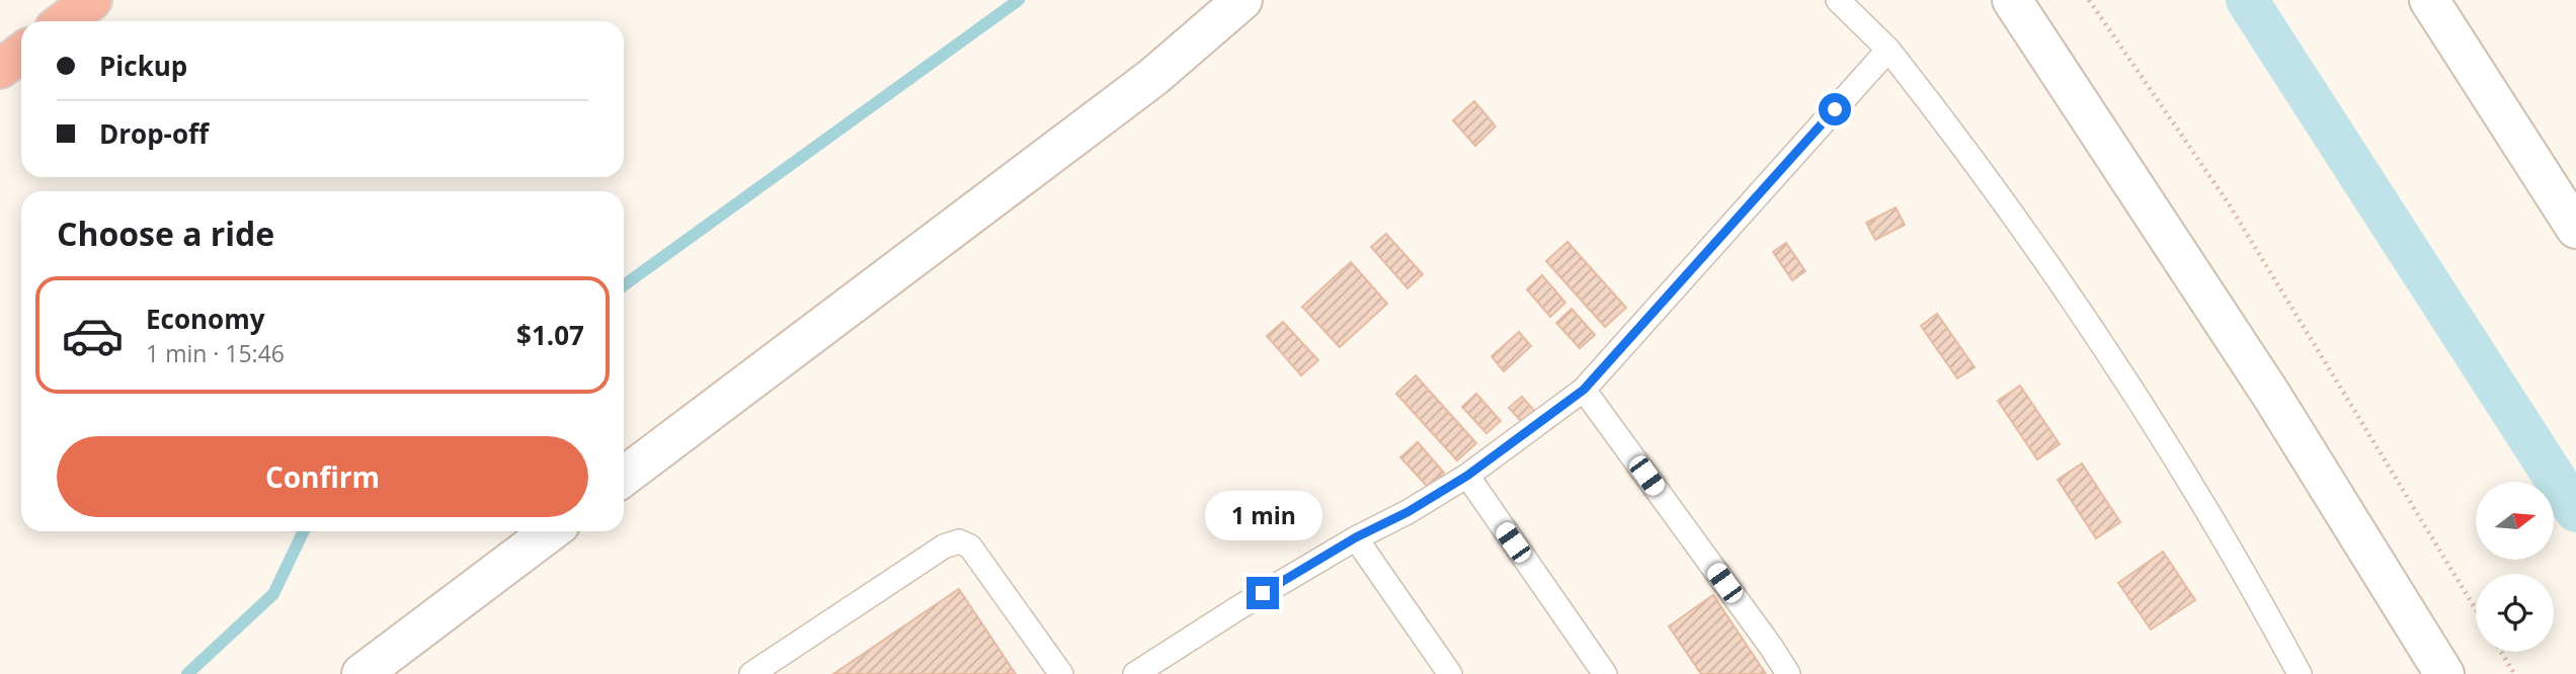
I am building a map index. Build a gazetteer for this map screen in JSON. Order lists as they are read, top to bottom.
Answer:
{
  "north": "right",
  "page": {
    "banner": ["Pickup", "Drop-off"],
    "heading": "Choose a ride",
    "list": [
      {
        "name": "Economy",
        "note": "1 min · 15:46",
        "value": "$1.07"
      }
    ],
    "buttons": "Confirm",
    "bubble": "1 min"
  }
}
